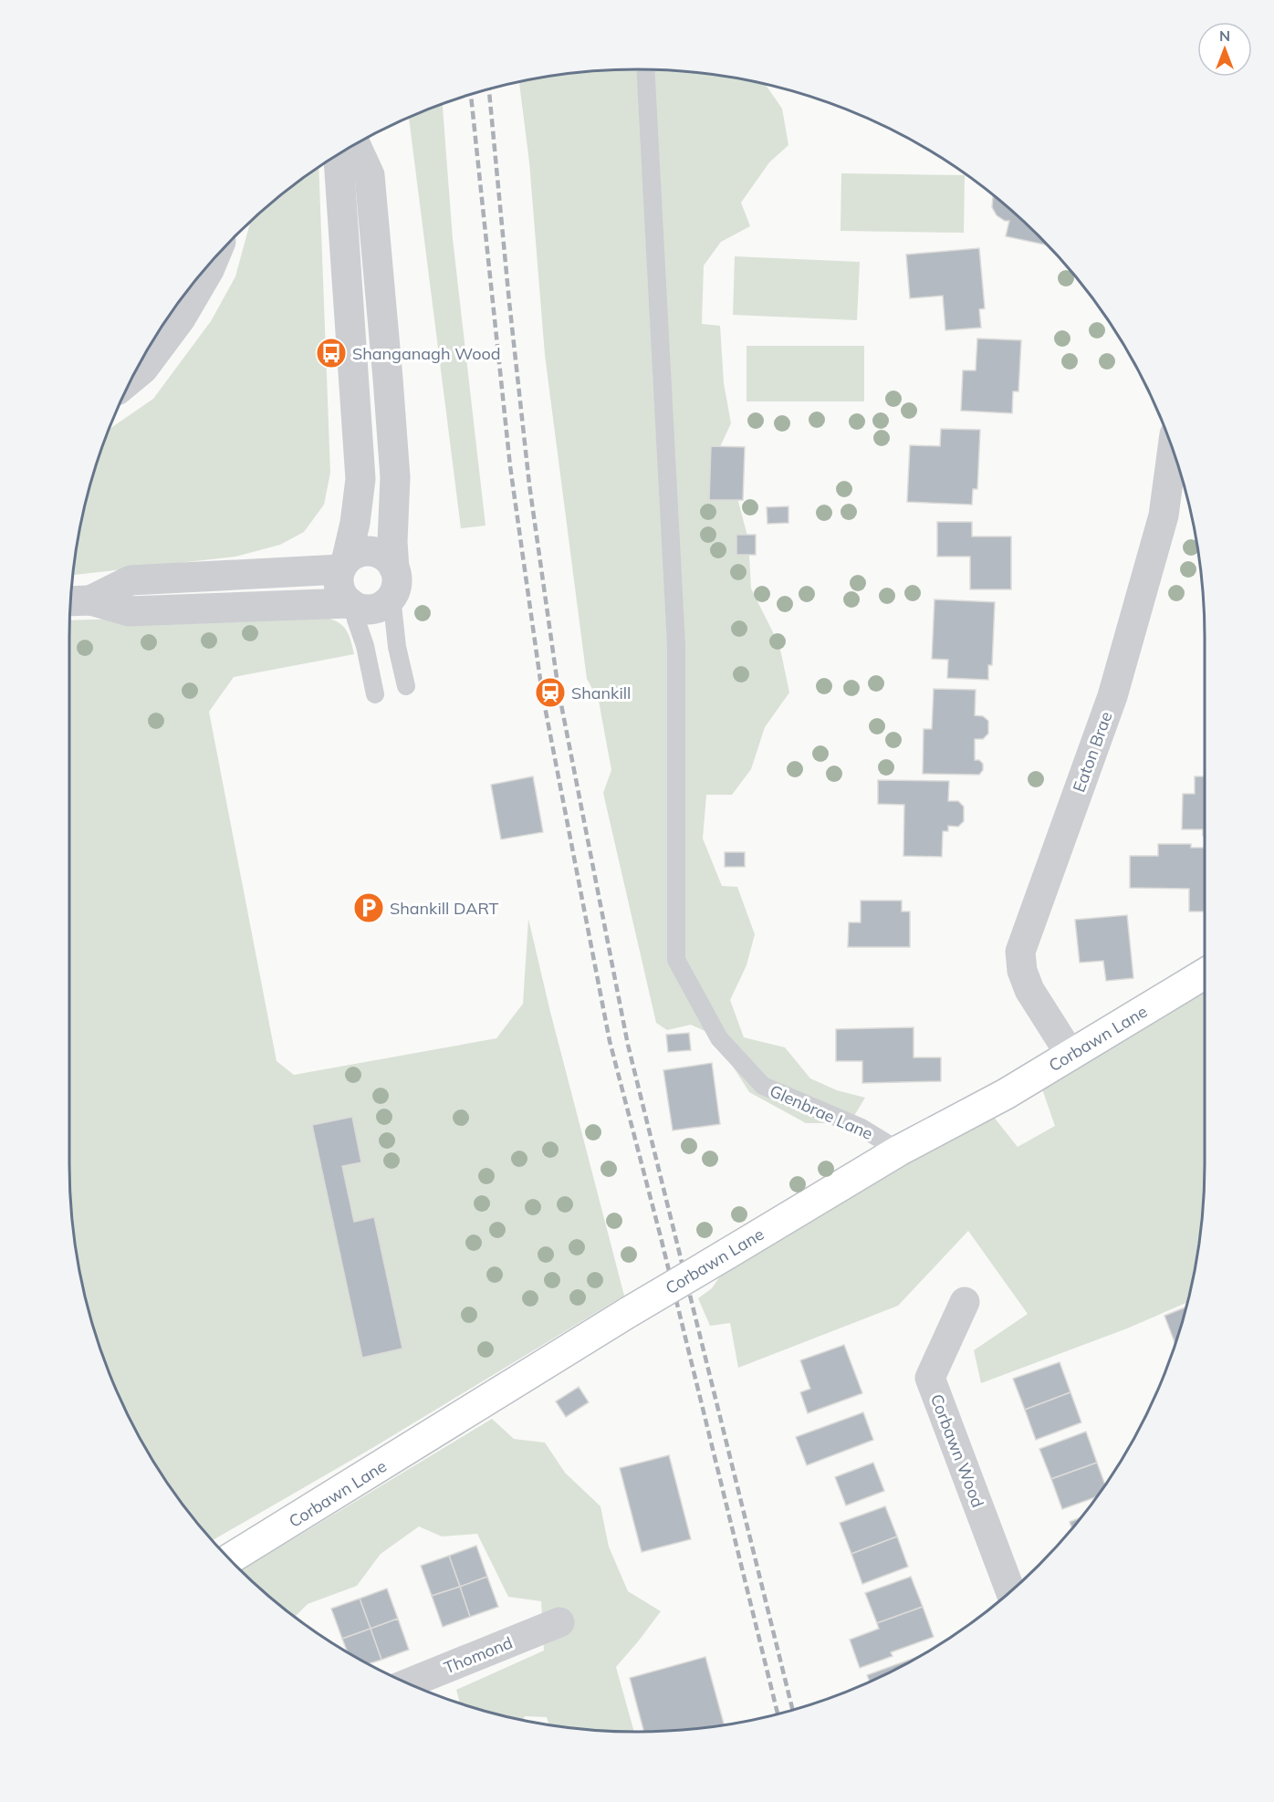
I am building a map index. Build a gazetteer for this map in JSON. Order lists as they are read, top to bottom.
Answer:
{
  "streets": {
    "street": [
      "Eaton Brae",
      "Corbawn Lane",
      "Corbawn Wood",
      "Thomond"
    ],
    "lane": ["Glenbrae Lane"]
  },
  "crossings": [
    ["Eaton Brae", "Corbawn Lane"],
    ["Corbawn Lane", "Glenbrae Lane"]
  ],
  "places": {
    "bus stop": ["Shanganagh Wood"],
    "station": ["Shankill"],
    "parking": ["Shankill DART"]
  },
  "north": "top"
}
